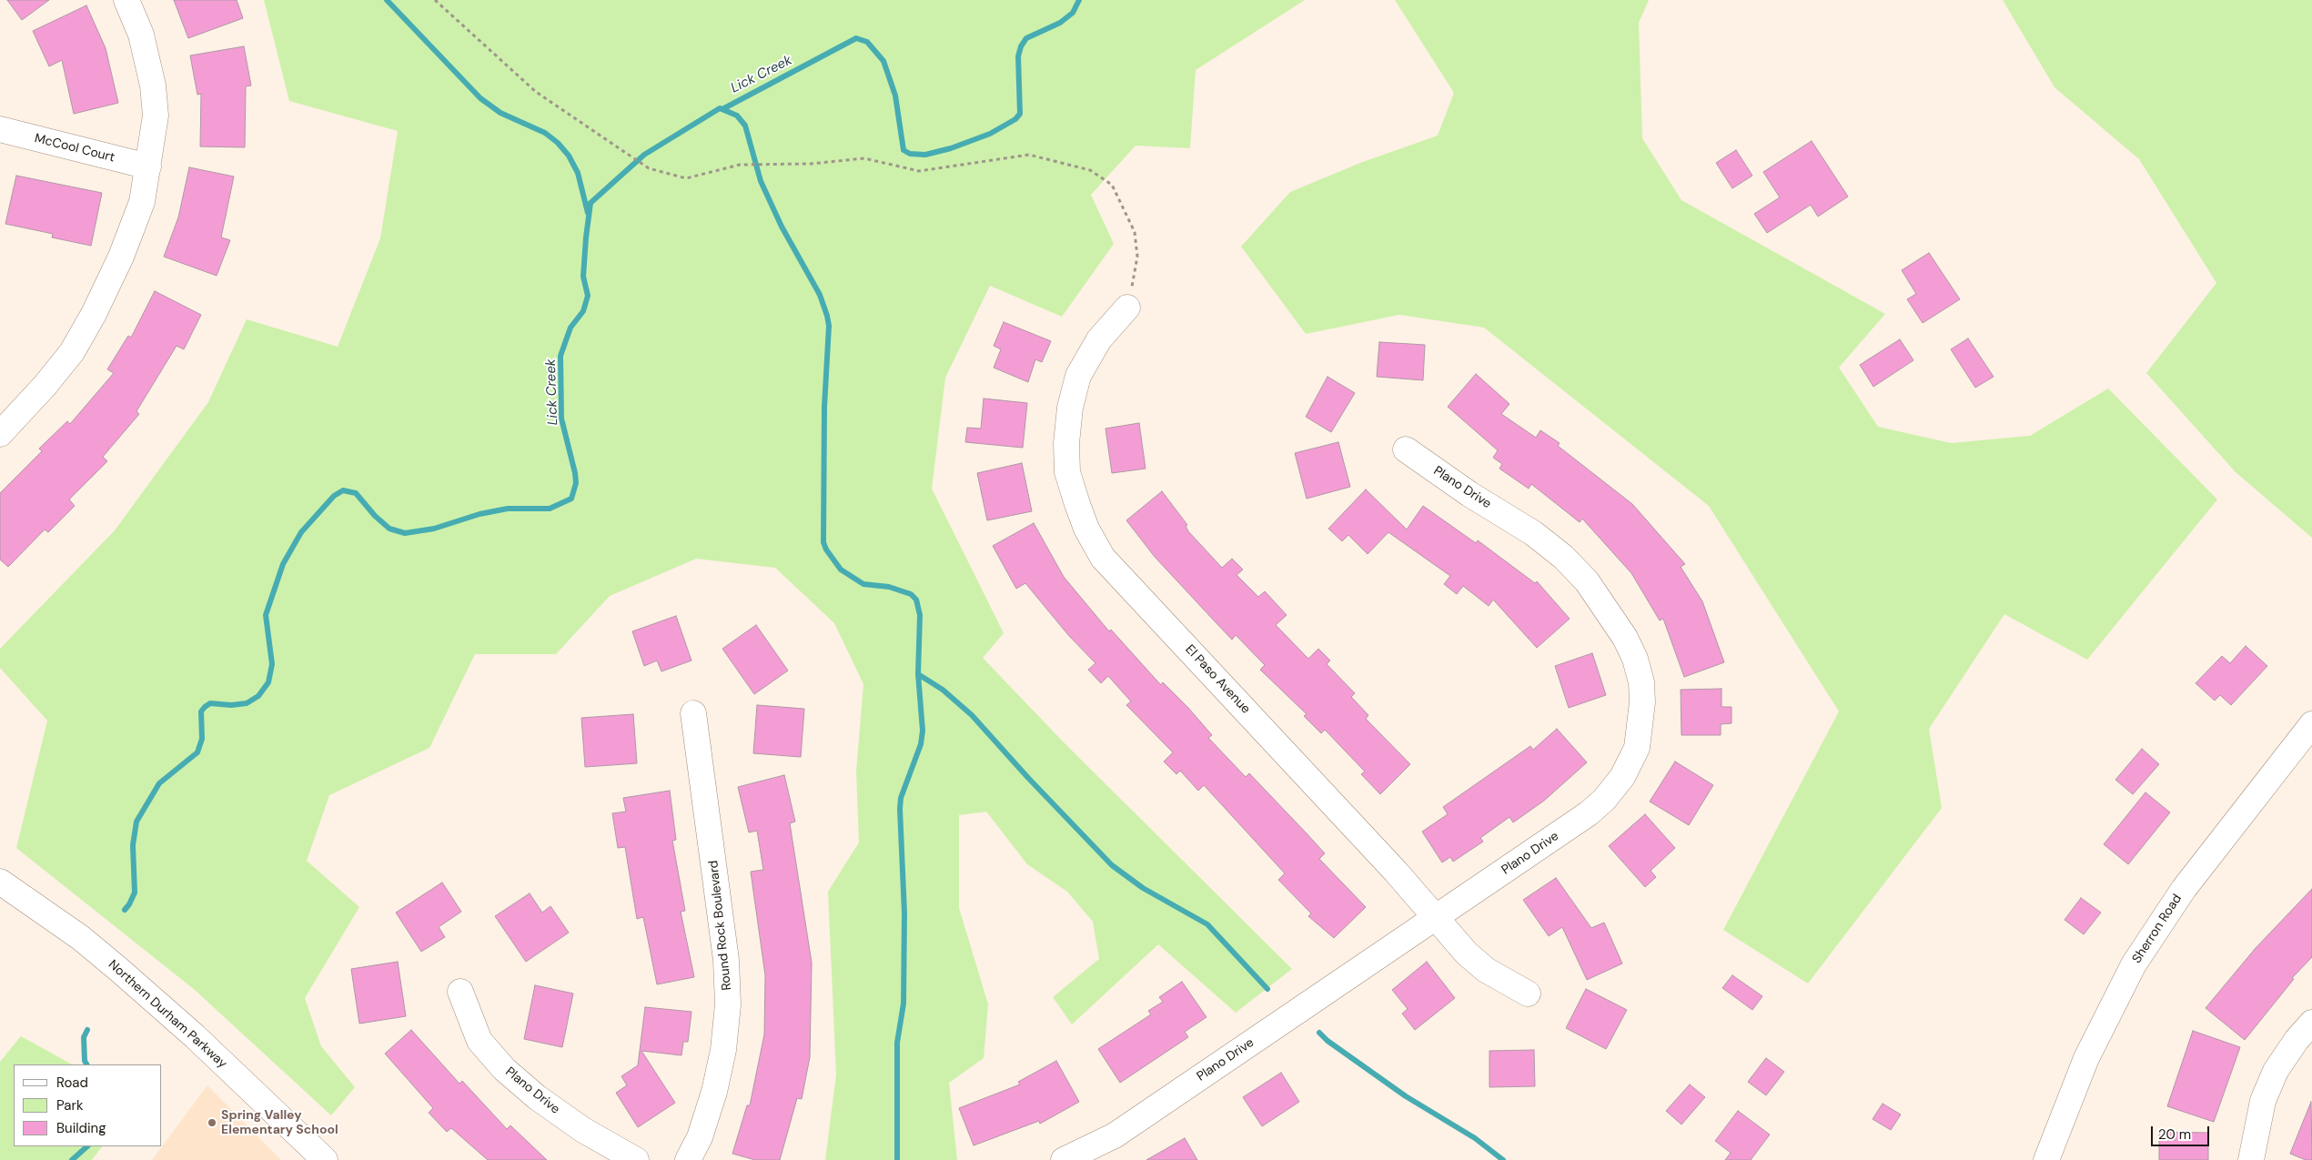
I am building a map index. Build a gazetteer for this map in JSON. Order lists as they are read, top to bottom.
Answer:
{
  "streets": {
    "street": [
      "McCool Court",
      "Plano Drive",
      "El Paso Avenue",
      "Round Rock Boulevard",
      "Sherron Road",
      "Northern Durham Parkway"
    ]
  },
  "crossings": [
    ["Plano Drive", "El Paso Avenue"]
  ],
  "water": ["Lick Creek"],
  "places": ["Spring Valley Elementary School"],
  "legend": ["Road", "Park", "Building"],
  "scale_bar": "20 m"
}
